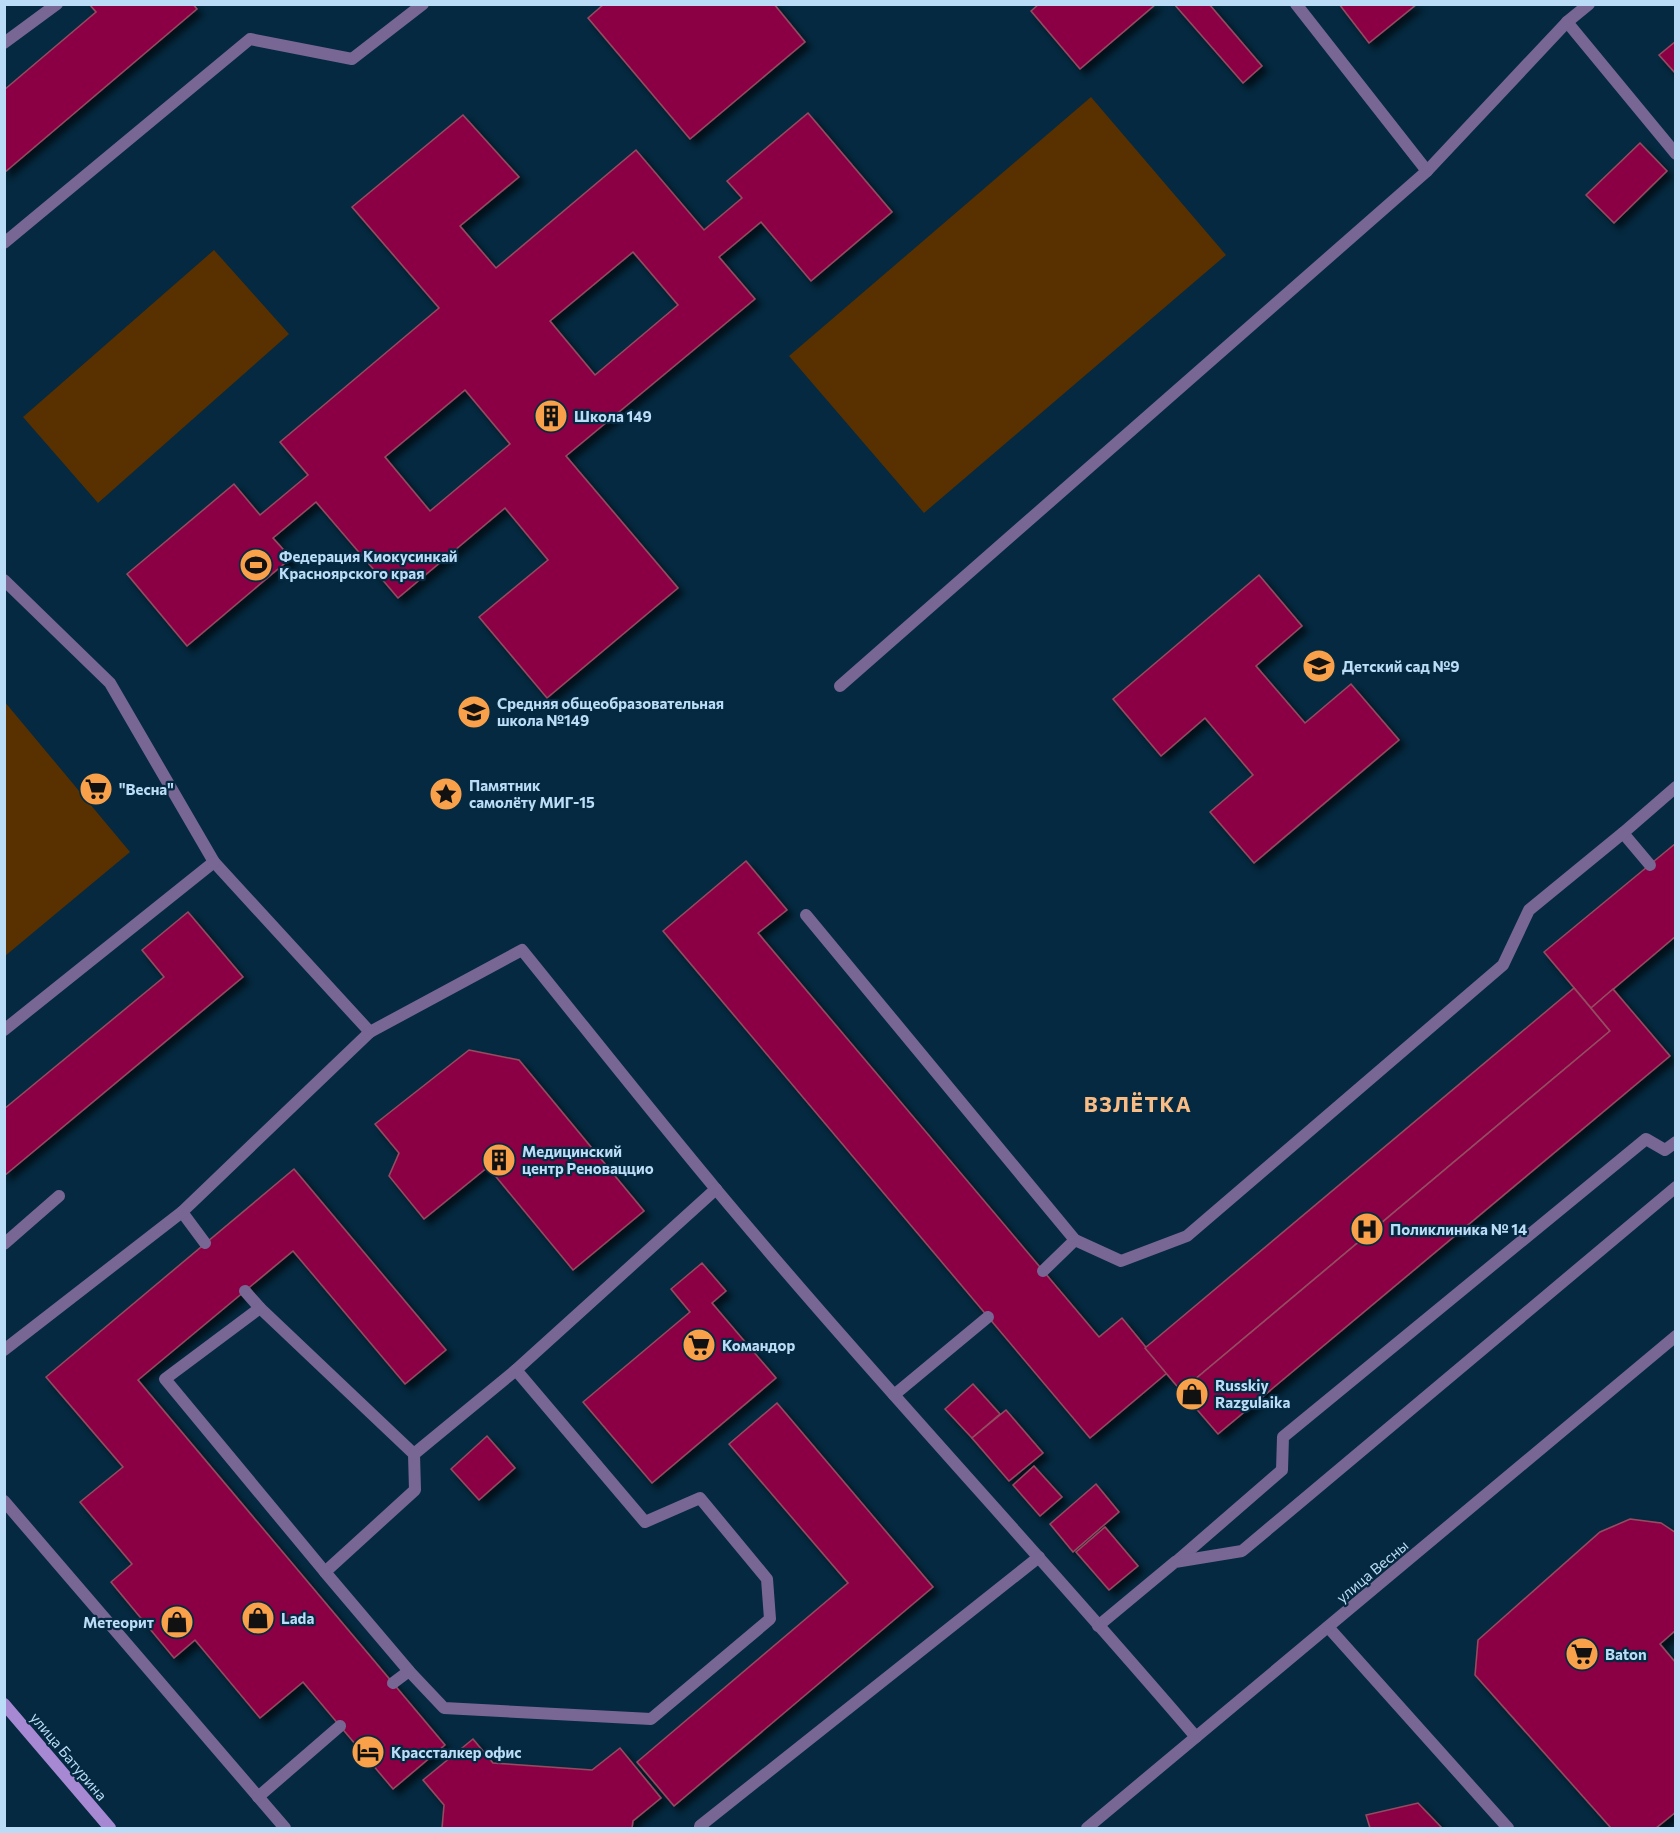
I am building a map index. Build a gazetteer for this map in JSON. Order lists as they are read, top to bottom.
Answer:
{
  "streets": {
    "street": ["улица Весны", "улица Батурина"]
  },
  "districts": ["ВЗЛЁТКА"],
  "places": {
    "building": ["Школа 149", "Медицинский центр Реноваццио"],
    "sports": ["Федерация Киокусинкай Красноярского края"],
    "school or university": ["Детский сад №9", "Средняя общеобразовательная школа №149"],
    "supermarket": ["\"Весна\"", "Командор", "Baton"],
    "place": ["Памятник самолёту МИГ-15"],
    "hospital": ["Поликлиника № 14"],
    "shop": ["Russkiy Razgulaika", "Lada", "Метеорит"],
    "hotel": ["Крассталкер офис"]
  }
}
